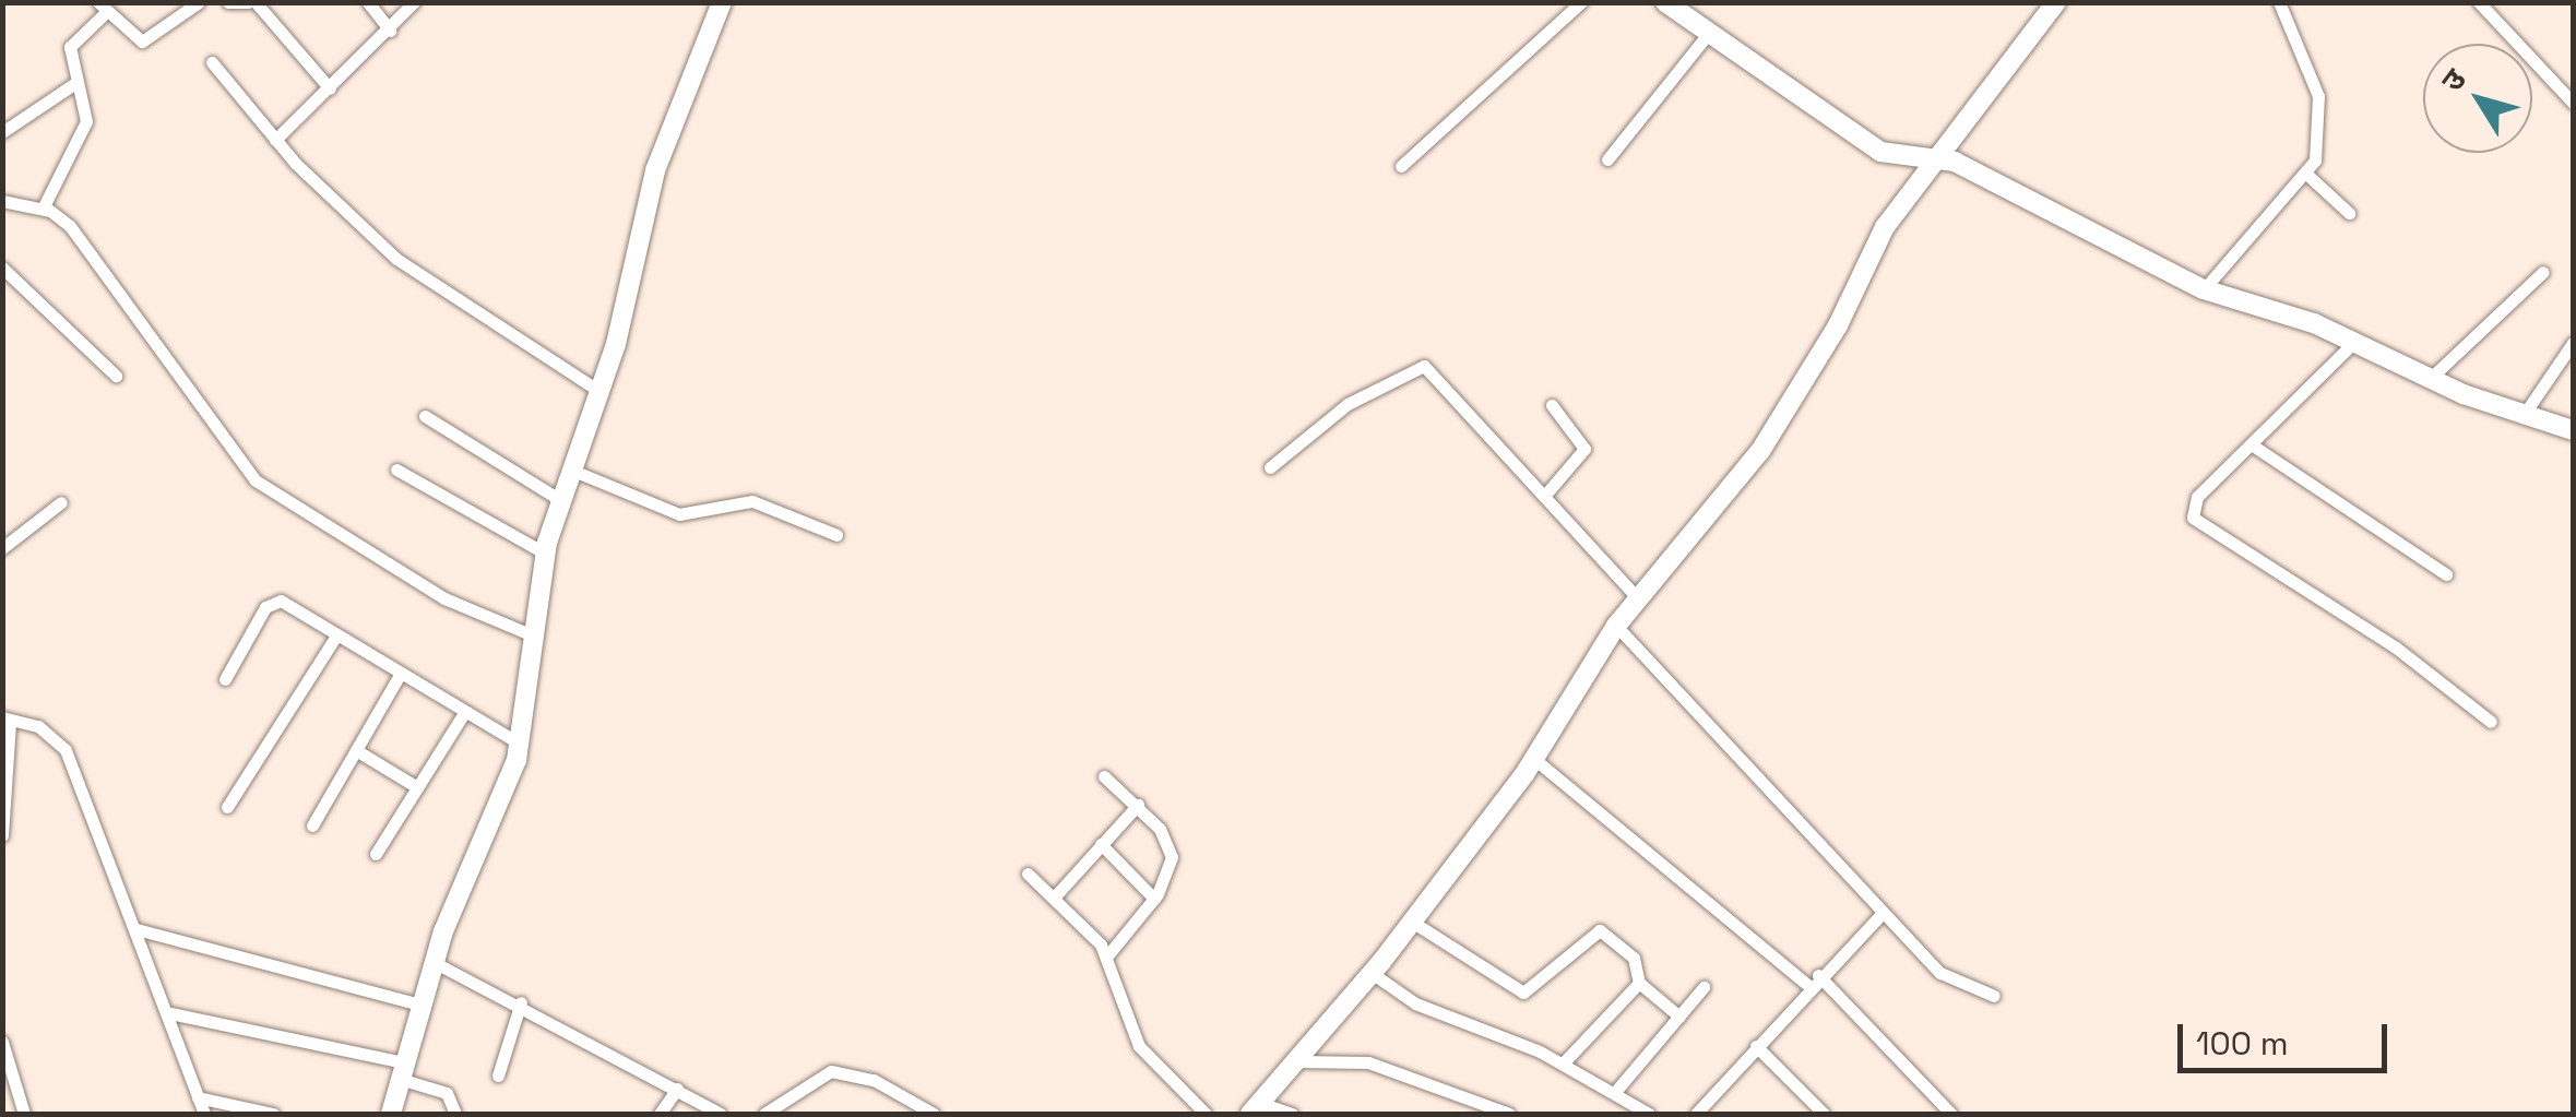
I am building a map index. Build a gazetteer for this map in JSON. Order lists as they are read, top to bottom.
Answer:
{
  "scale_bar": "100 m",
  "north": "top left"
}
